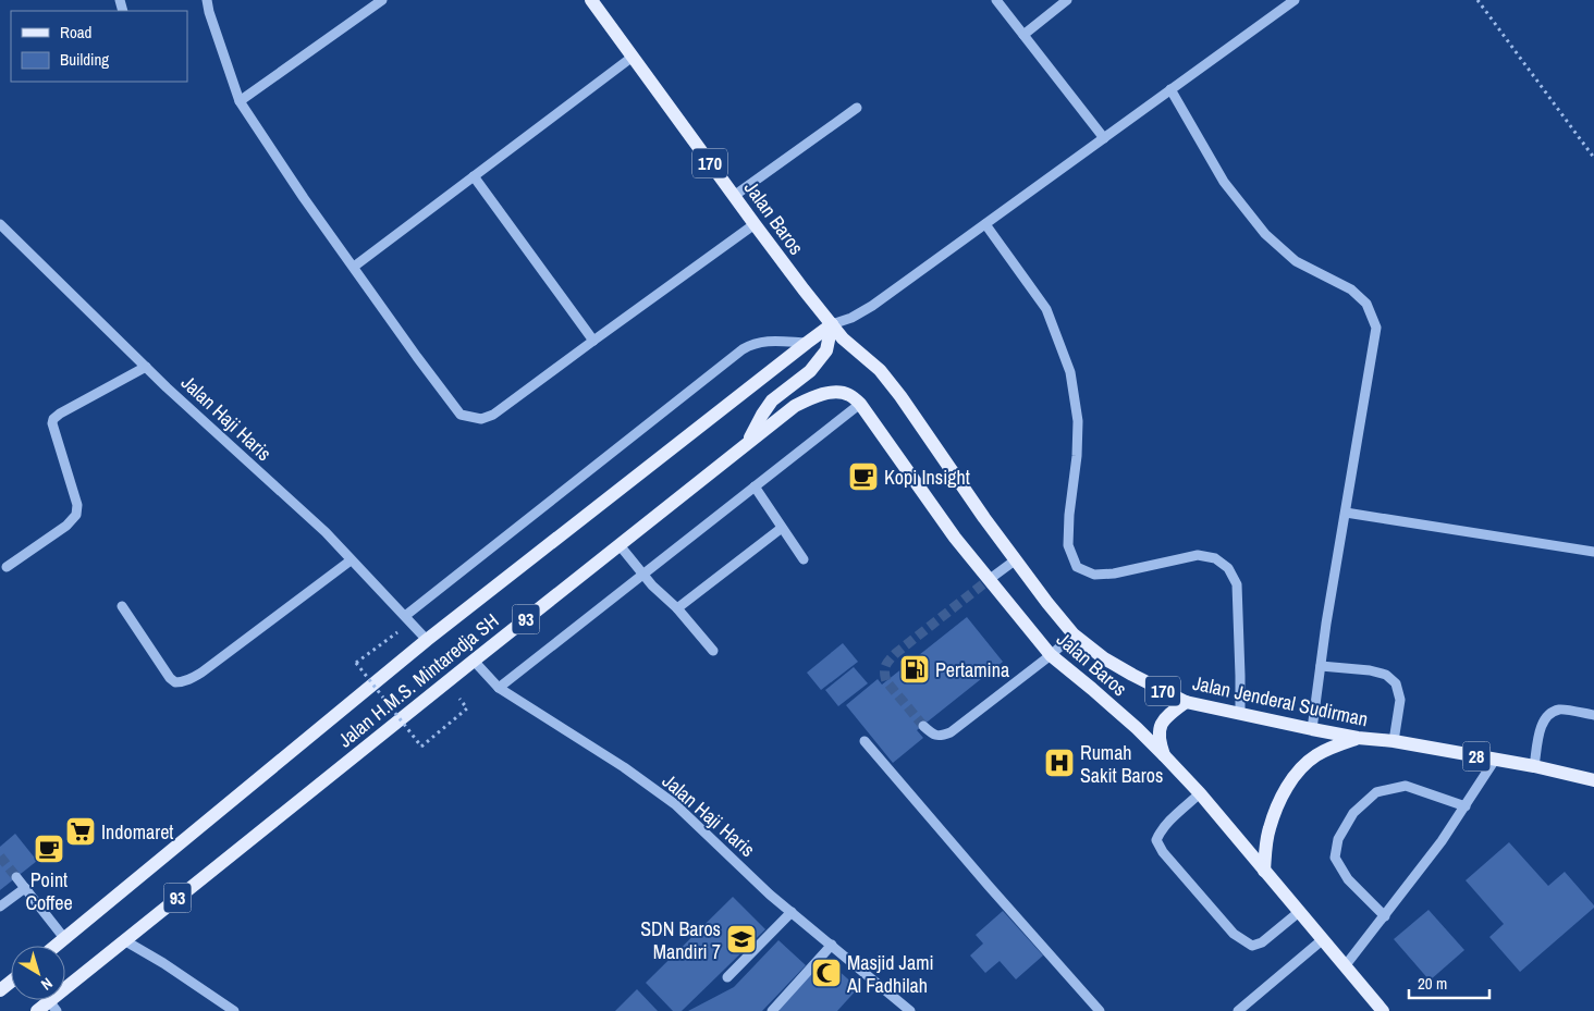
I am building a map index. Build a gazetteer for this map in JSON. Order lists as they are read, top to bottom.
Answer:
{
  "streets": {
    "main road": [
      "170",
      "Jalan Baros",
      "93",
      "Jalan H.M.S. Mintaredja SH",
      "Jalan Jenderal Sudirman",
      "28"
    ],
    "street": ["Jalan Haji Haris"]
  },
  "crossings": [
    ["Jalan Baros", "Jalan H.M.S. Mintaredja SH"],
    ["Jalan Baros", "Jalan Jenderal Sudirman"],
    ["Jalan Haji Haris", "Jalan H.M.S. Mintaredja SH"],
    ["Jalan H.M.S. Mintaredja SH", "Jalan Jenderal Sudirman"]
  ],
  "places": {
    "cafe": ["Kopi Insight", "Point Coffee"],
    "fuel station": ["Pertamina"],
    "hospital": ["Rumah Sakit Baros"],
    "supermarket": ["Indomaret"],
    "school or university": ["SDN Baros Mandiri 7"],
    "mosque": ["Masjid Jami Al Fadhilah"]
  },
  "legend": ["Road", "Building"],
  "scale_bar": "20 m",
  "north": "bottom right"
}
